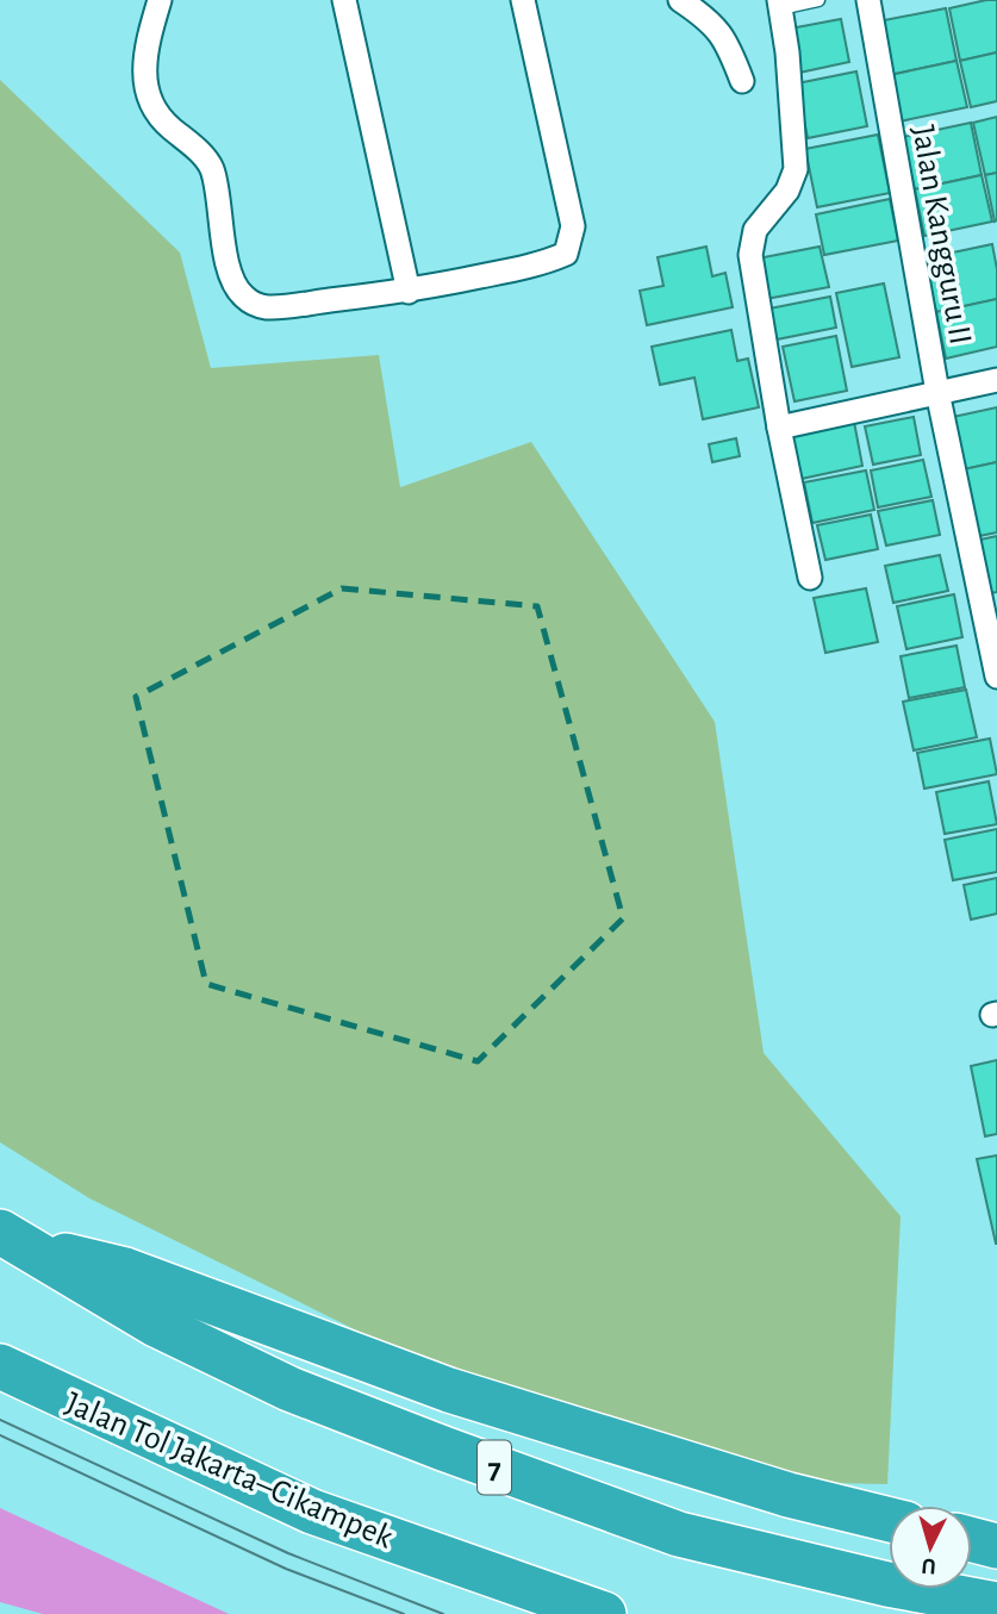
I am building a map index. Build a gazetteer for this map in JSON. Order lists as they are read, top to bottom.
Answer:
{
  "streets": {
    "highway": ["7", "Jalan Tol Jakarta–Cikampek"],
    "street": ["Jalan Kangguru II"]
  },
  "north": "bottom"
}
